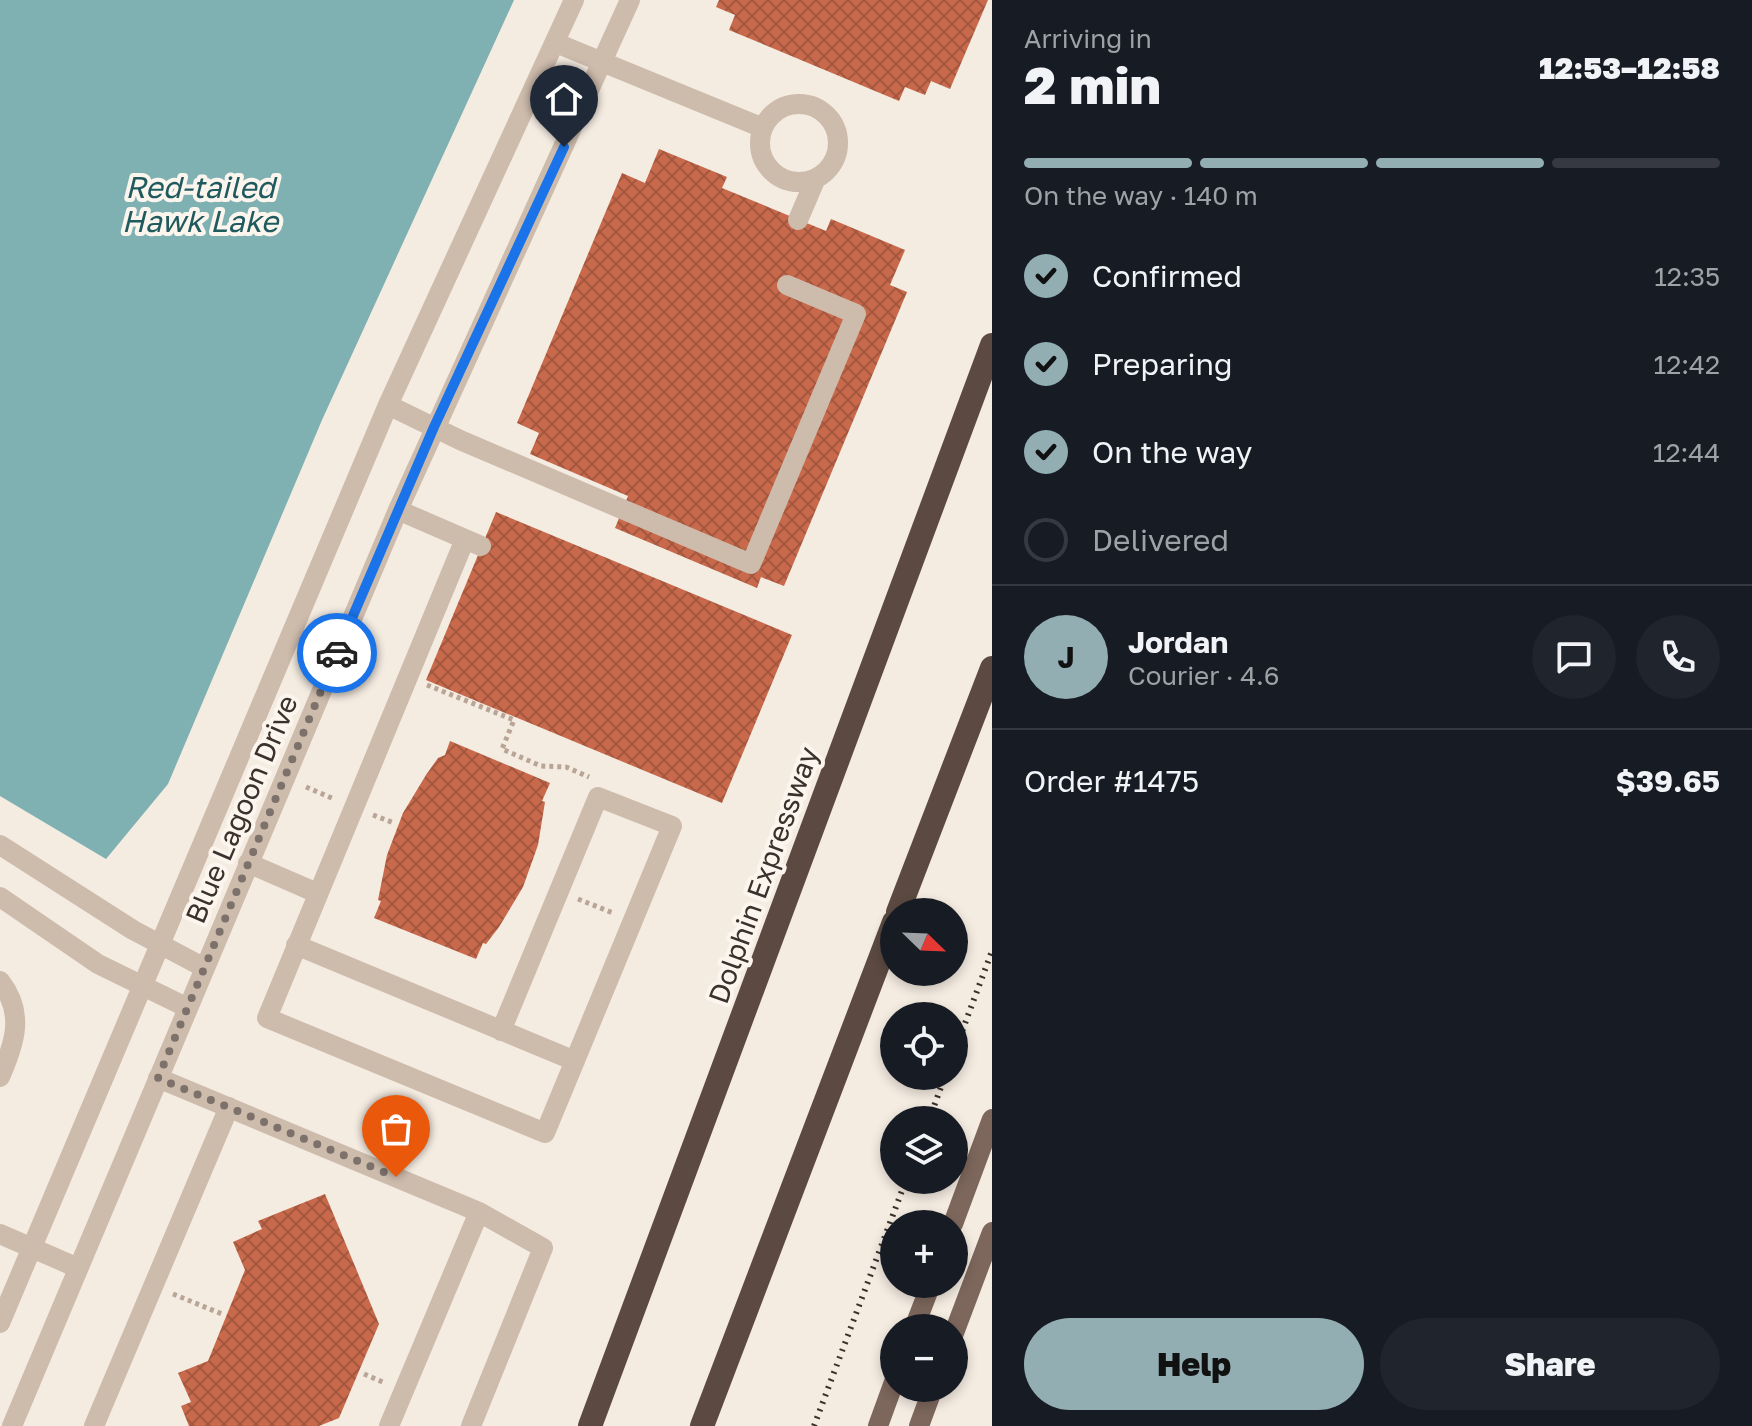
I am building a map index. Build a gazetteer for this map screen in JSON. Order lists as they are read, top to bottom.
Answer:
{
  "streets": {
    "highway": ["Dolphin Expressway"],
    "street": ["Blue Lagoon Drive"]
  },
  "water": ["Red-tailed Hawk Lake"],
  "north": "bottom right",
  "page": {
    "heading": ["2 min", "Arriving in", "12:53–12:58"],
    "panel": [
      "Jordan",
      "Courier · 4.6",
      "Order #1475",
      "$39.65"
    ],
    "bar": "On the way · 140 m",
    "list": [
      ["Confirmed", "12:35"],
      ["Preparing", "12:42"],
      ["On the way", "12:44"],
      "Delivered"
    ],
    "round": "J",
    "map_buttons": ["+", "−"],
    "buttons": ["Help", "Share"]
  }
}
